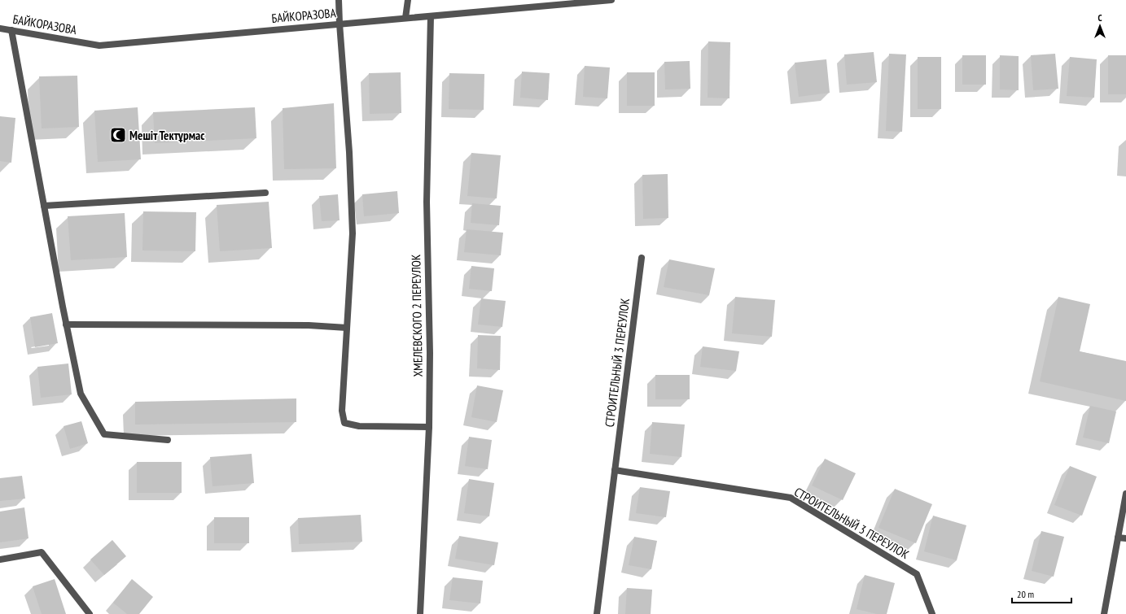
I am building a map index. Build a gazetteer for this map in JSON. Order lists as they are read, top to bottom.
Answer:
{
  "streets": {
    "street": ["БАЙКОРАЗОВА", "ХМЕЛЕВСКОГО 2 ПЕРЕУЛОК", "СТРОИТЕЛЬНЫЙ 3 ПЕРЕУЛОК"]
  },
  "crossings": [
    ["БАЙКОРАЗОВА", "ХМЕЛЕВСКОГО 2 ПЕРЕУЛОК"]
  ],
  "places": {
    "mosque": ["Мешіт Тектұрмас"]
  },
  "scale_bar": "20 m",
  "north": "top"
}
